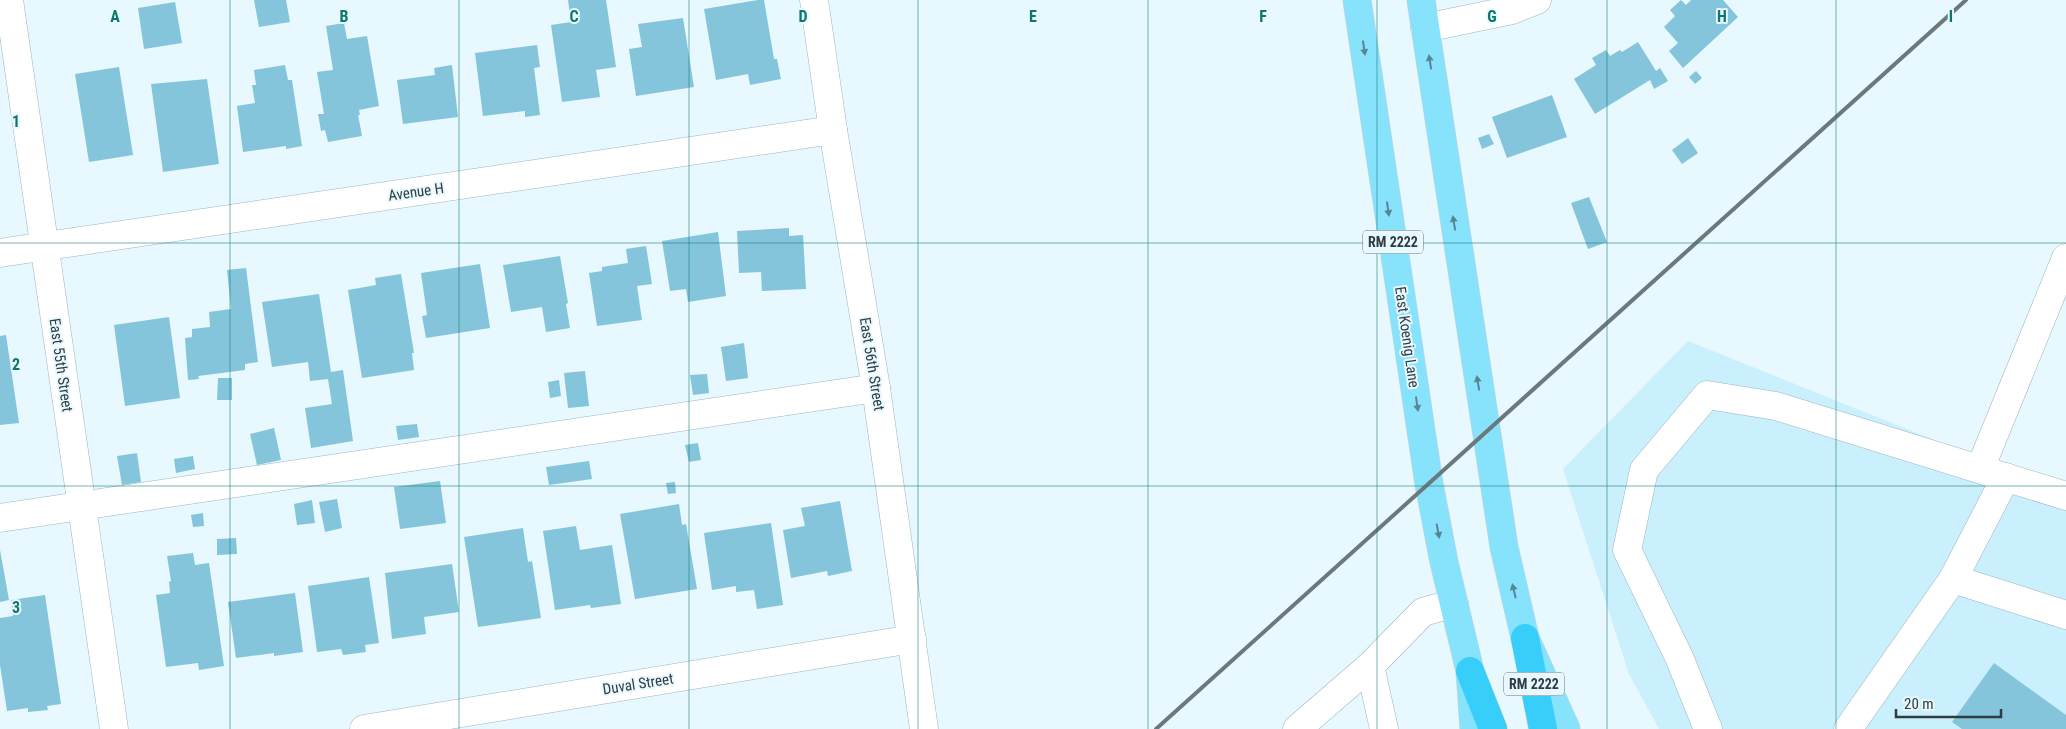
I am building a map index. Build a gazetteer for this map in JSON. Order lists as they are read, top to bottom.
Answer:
{
  "streets": {
    "highway": ["RM 2222"],
    "main road": ["East Koenig Lane"],
    "street": [
      "Avenue H",
      "East 56th Street",
      "East 55th Street",
      "Duval Street"
    ]
  },
  "crossings": [
    ["Avenue H", "East 56th Street"],
    ["Avenue H", "East 55th Street"],
    ["RM 2222", "East Koenig Lane"],
    ["East 56th Street", "Duval Street"]
  ],
  "scale_bar": "20 m",
  "grid": {
    "columns": [
      "A",
      "B",
      "C",
      "D",
      "E",
      "F",
      "G",
      "H",
      "I"
    ],
    "rows": ["1", "2", "3"]
  }
}
